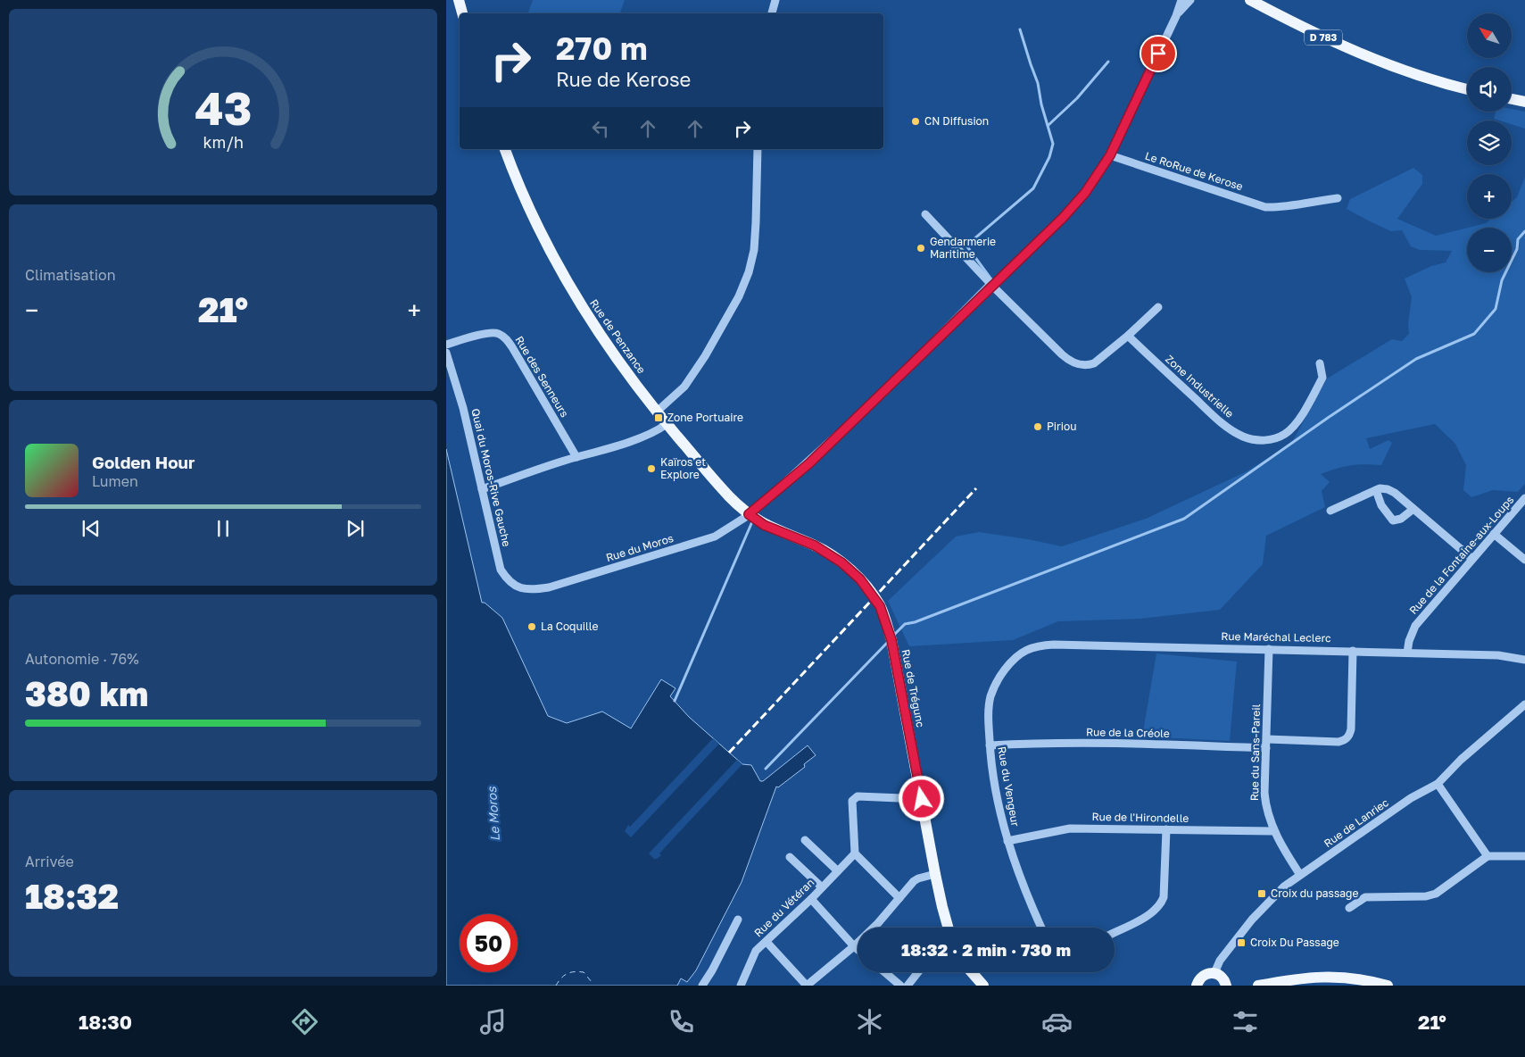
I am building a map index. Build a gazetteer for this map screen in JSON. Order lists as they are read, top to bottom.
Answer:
{
  "streets": {
    "main road": ["D 783", "Rue de Penzance", "Rue de Trégunc"],
    "street": [
      "Le RoRue de Kerose",
      "Rue des Senneurs",
      "Zone Industrielle",
      "Quai du Moros-Rive Gauche",
      "Rue du Moros",
      "Rue de la Fontaine-aux-Loups",
      "Rue Maréchal Leclerc",
      "Rue de la Créole",
      "Rue du Sans-Pareil",
      "Rue du Vengeur",
      "Rue de l'Hirondelle",
      "Rue de Lanriec",
      "Rue du Vétéran"
    ]
  },
  "crossings": [
    ["Le RoRue de Kerose", "Rue du Moros"],
    ["Rue de Penzance", "Rue du Moros"],
    ["Rue de Penzance", "Rue de Trégunc"],
    ["Quai du Moros-Rive Gauche", "Rue du Moros"],
    ["Rue du Moros", "Rue de Trégunc"],
    ["Rue de la Fontaine-aux-Loups", "Rue Maréchal Leclerc"],
    ["Rue Maréchal Leclerc", "Rue de la Créole"],
    ["Rue Maréchal Leclerc", "Rue du Sans-Pareil"],
    ["Rue Maréchal Leclerc", "Rue du Vengeur"],
    ["Rue de la Créole", "Rue du Sans-Pareil"],
    ["Rue de la Créole", "Rue du Vengeur"],
    ["Rue du Sans-Pareil", "Rue de l'Hirondelle"],
    ["Rue du Sans-Pareil", "Rue de Lanriec"],
    ["Rue du Vengeur", "Rue de l'Hirondelle"]
  ],
  "water": ["Le Moros"],
  "places": {
    "other": [
      "CN Diffusion",
      "Gendarmerie Maritime",
      "Piriou",
      "Kaïros et Explore",
      "La Coquille"
    ],
    "transit": ["Zone Portuaire", "Croix du passage", "Croix Du Passage"]
  },
  "north": "top left",
  "page": {
    "map_buttons": ["+", "−"],
    "turn": ["270 m", "Rue de Kerose"],
    "tile": [
      "Climatisation",
      ["Autonomie · 76%", "380 km"],
      ["Arrivée", "18:32"]
    ],
    "heat": ["−", "21°", "+"],
    "song": ["Golden Hour", "Lumen"],
    "limit": "50",
    "trip": "18:32 · 2 min · 730 m",
    "tabs": ["18:30", "21°"],
    "gauge": ["43", "km/h"]
  }
}
